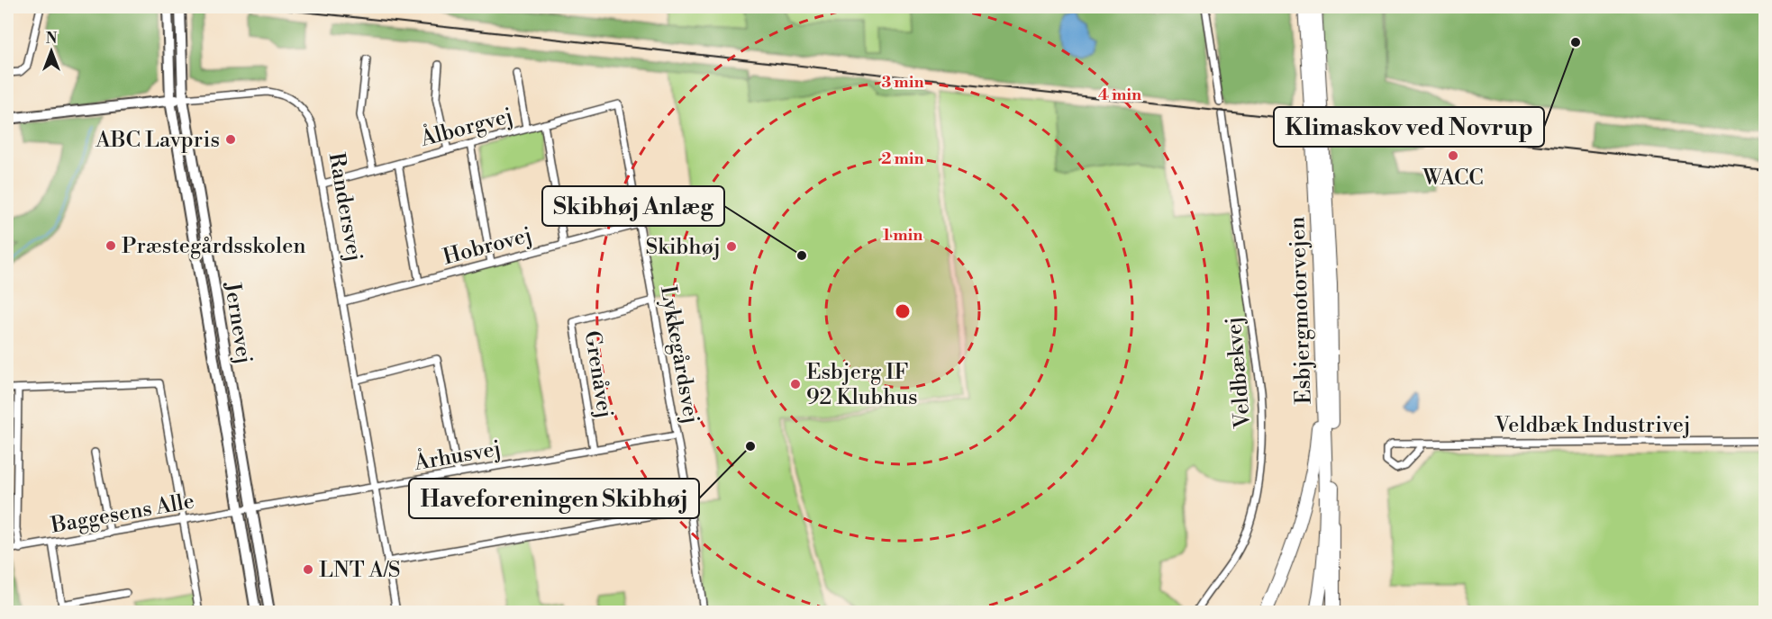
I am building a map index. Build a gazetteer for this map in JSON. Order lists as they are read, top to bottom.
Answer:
{
  "streets": {
    "highway": ["Esbjergmotorvejen"],
    "main road": ["Randersvej", "Jernevej"],
    "street": [
      "Ålborgvej",
      "Hobrovej",
      "Lykkegårdsvej",
      "Veldbækvej",
      "Grenåvej",
      "Veldbæk Industrivej",
      "Århusvej",
      "Baggesens Alle"
    ]
  },
  "crossings": [
    ["Ålborgvej", "Randersvej"],
    ["Ålborgvej", "Lykkegårdsvej"],
    ["Randersvej", "Hobrovej"],
    ["Randersvej", "Jernevej"],
    ["Randersvej", "Århusvej"],
    ["Hobrovej", "Lykkegårdsvej"],
    ["Jernevej", "Århusvej"],
    ["Jernevej", "Baggesens Alle"],
    ["Lykkegårdsvej", "Grenåvej"],
    ["Lykkegårdsvej", "Århusvej"],
    ["Grenåvej", "Århusvej"],
    ["Århusvej", "Baggesens Alle"]
  ],
  "places": [
    "Klimaskov ved Novrup",
    "ABC Lavpris",
    "WACC",
    "Præstegårdsskolen",
    "Skibhøj",
    "Skibhøj Anlæg",
    "Esbjerg IF 92 Klubhus",
    "Haveforeningen Skibhøj",
    "LNT A/S"
  ],
  "north": "top",
  "rings": [
    "3 min",
    "4 min",
    "2 min",
    "1 min"
  ]
}
